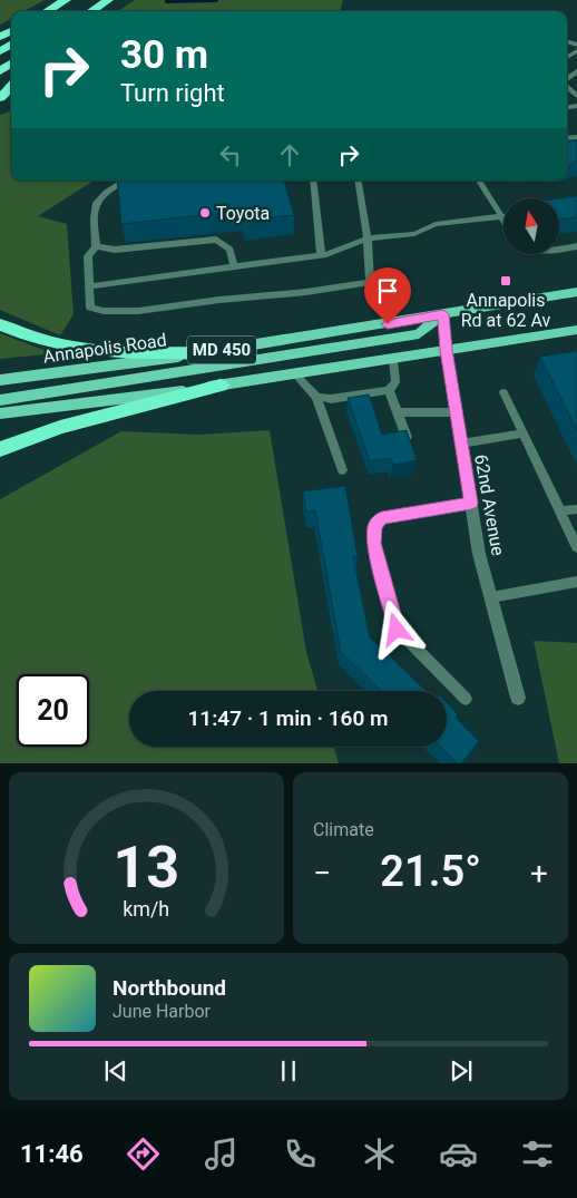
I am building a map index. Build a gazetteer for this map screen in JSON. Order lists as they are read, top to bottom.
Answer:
{
  "streets": {
    "main road": ["Annapolis Road", "MD 450"],
    "street": ["62nd Avenue"]
  },
  "crossings": [
    ["Annapolis Road", "62nd Avenue"],
    ["MD 450", "62nd Avenue"]
  ],
  "places": {
    "other": ["Toyota"],
    "transit": ["Annapolis Rd at 62 Av"]
  },
  "north": "top",
  "page": {
    "turn": ["30 m", "Turn right"],
    "limit": "20",
    "trip": "11:47 · 1 min · 160 m",
    "tile": "Climate",
    "heat": ["−", "21.5°", "+"],
    "song": ["Northbound", "June Harbor"],
    "tabs": "11:46",
    "gauge": ["13", "km/h"]
  }
}
